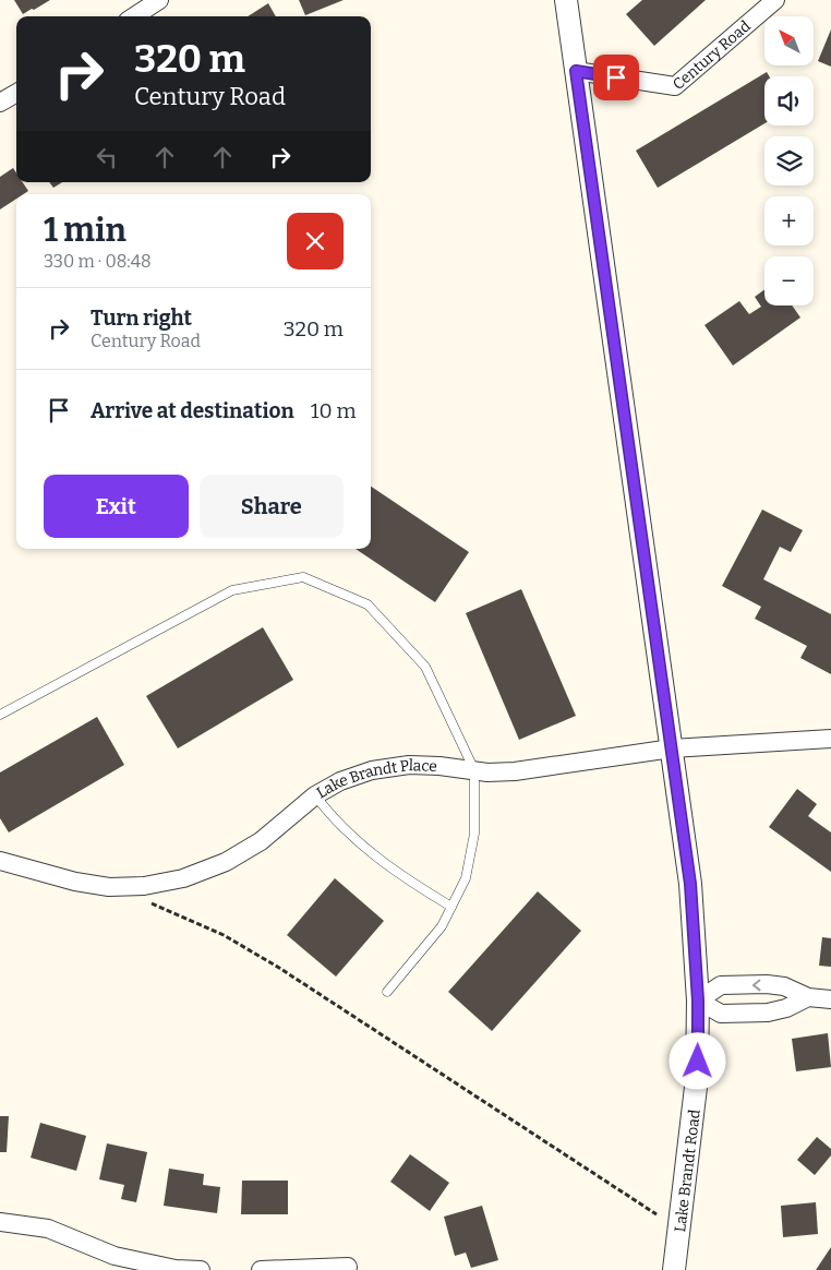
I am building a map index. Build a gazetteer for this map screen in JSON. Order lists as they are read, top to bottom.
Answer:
{
  "streets": {
    "street": ["Century Road", "Lake Brandt Place", "Lake Brandt Road"]
  },
  "crossings": [
    ["Century Road", "Lake Brandt Road"],
    ["Lake Brandt Place", "Lake Brandt Road"]
  ],
  "north": "top left",
  "page": {
    "map_buttons": ["+", "−"],
    "turn": ["320 m", "Century Road"],
    "heading": ["1 min", "330 m · 08:48"],
    "list": [
      {
        "name": "Turn right",
        "note": "Century Road",
        "value": "320 m"
      },
      {
        "name": "Arrive at destination",
        "value": "10 m"
      }
    ],
    "buttons": ["Exit", "Share"]
  }
}
